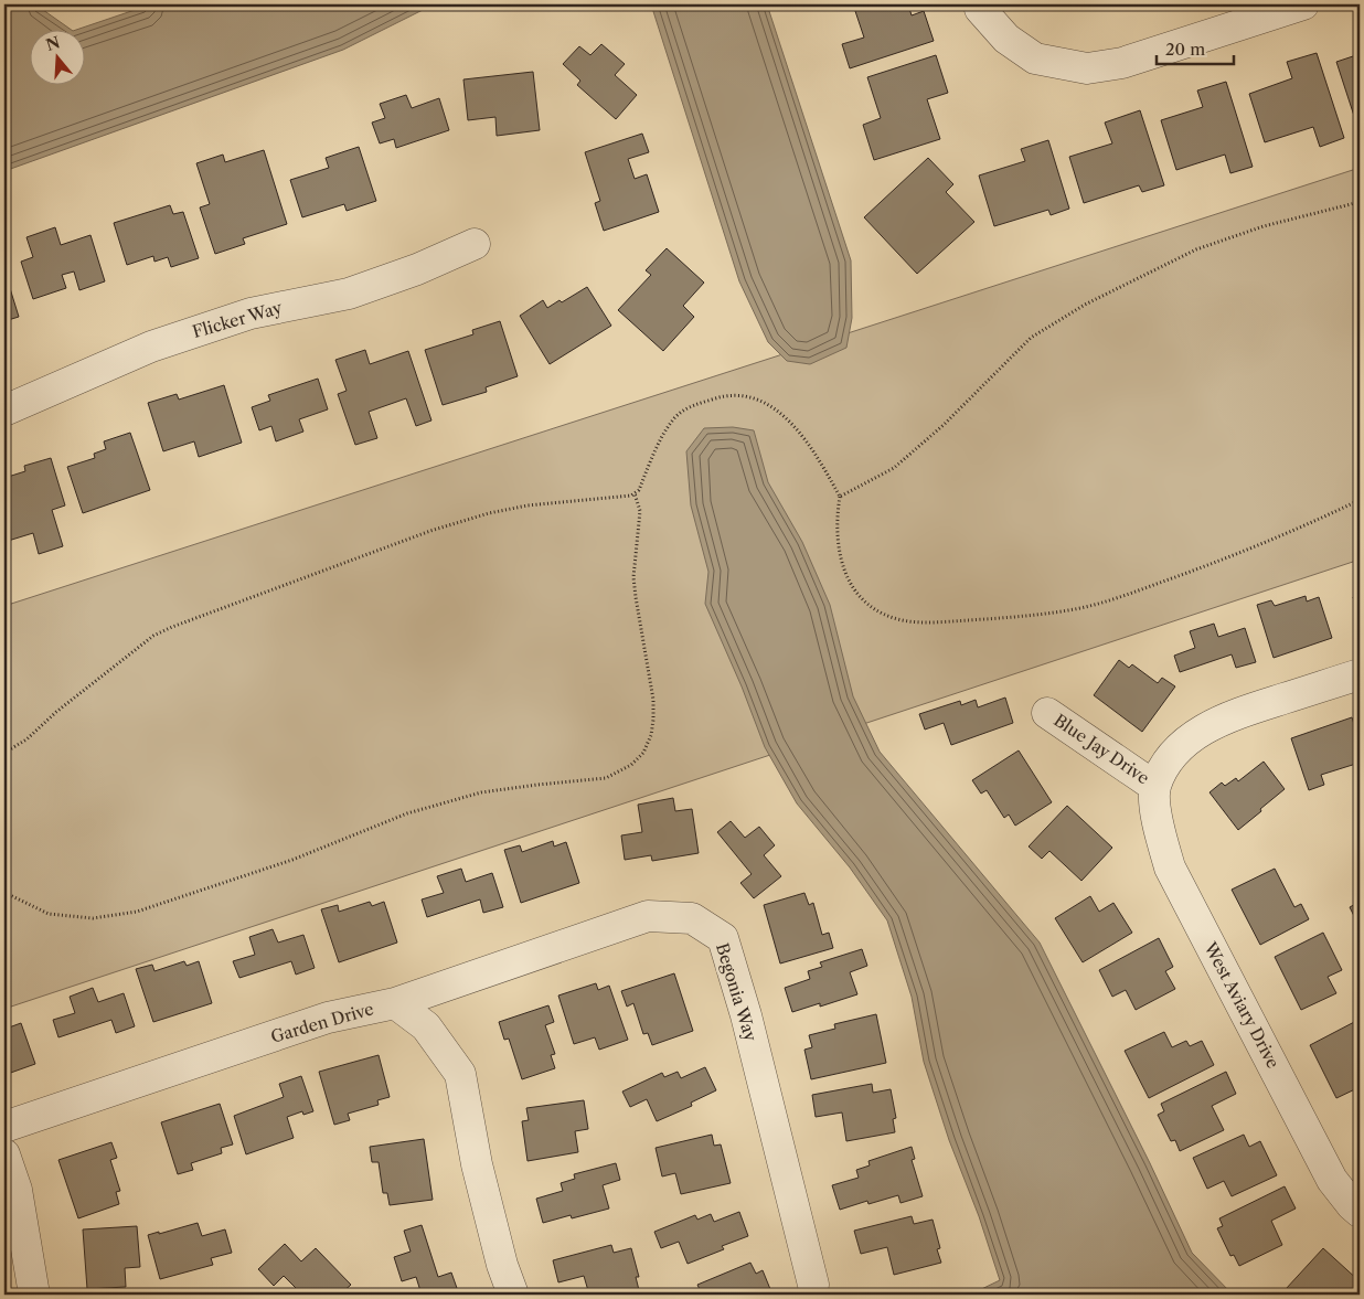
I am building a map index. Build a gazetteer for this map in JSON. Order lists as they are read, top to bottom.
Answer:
{
  "streets": {
    "street": [
      "Flicker Way",
      "Blue Jay Drive",
      "Begonia Way",
      "West Aviary Drive",
      "Garden Drive"
    ]
  },
  "crossings": [
    ["Blue Jay Drive", "West Aviary Drive"],
    ["Begonia Way", "Garden Drive"]
  ],
  "scale_bar": "20 m",
  "north": "top"
}
